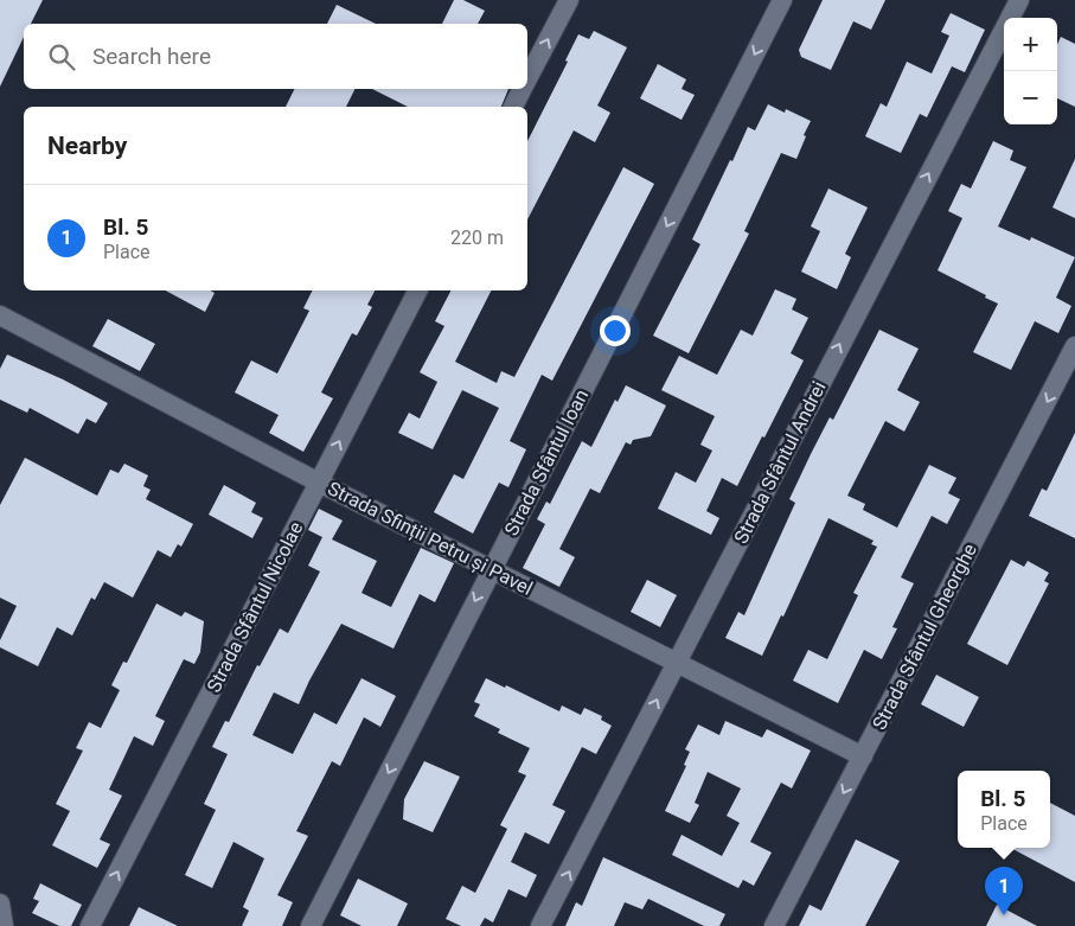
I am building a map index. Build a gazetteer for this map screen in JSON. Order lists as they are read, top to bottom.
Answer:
{
  "streets": {
    "street": [
      "Strada Sfântul Ioan",
      "Strada Sfântul Andrei",
      "Strada Sfinții Petru și Pavel",
      "Strada Sfântul Nicolae",
      "Strada Sfântul Gheorghe"
    ]
  },
  "crossings": [
    ["Strada Sfântul Ioan", "Strada Sfinții Petru și Pavel"],
    ["Strada Sfântul Andrei", "Strada Sfinții Petru și Pavel"],
    ["Strada Sfinții Petru și Pavel", "Strada Sfântul Nicolae"],
    ["Strada Sfinții Petru și Pavel", "Strada Sfântul Gheorghe"]
  ],
  "one_way": [
    "Strada Sfântul Ioan",
    "Strada Sfântul Andrei",
    "Strada Sfântul Nicolae",
    "Strada Sfântul Gheorghe"
  ],
  "page": {
    "map_buttons": ["+", "−"],
    "search": "Search here",
    "heading": "Nearby",
    "list": [
      {
        "mark": "1",
        "name": "Bl. 5",
        "note": "Place",
        "value": "220 m"
      }
    ],
    "popup": ["Bl. 5", "Place"],
    "pins": "1"
  }
}
